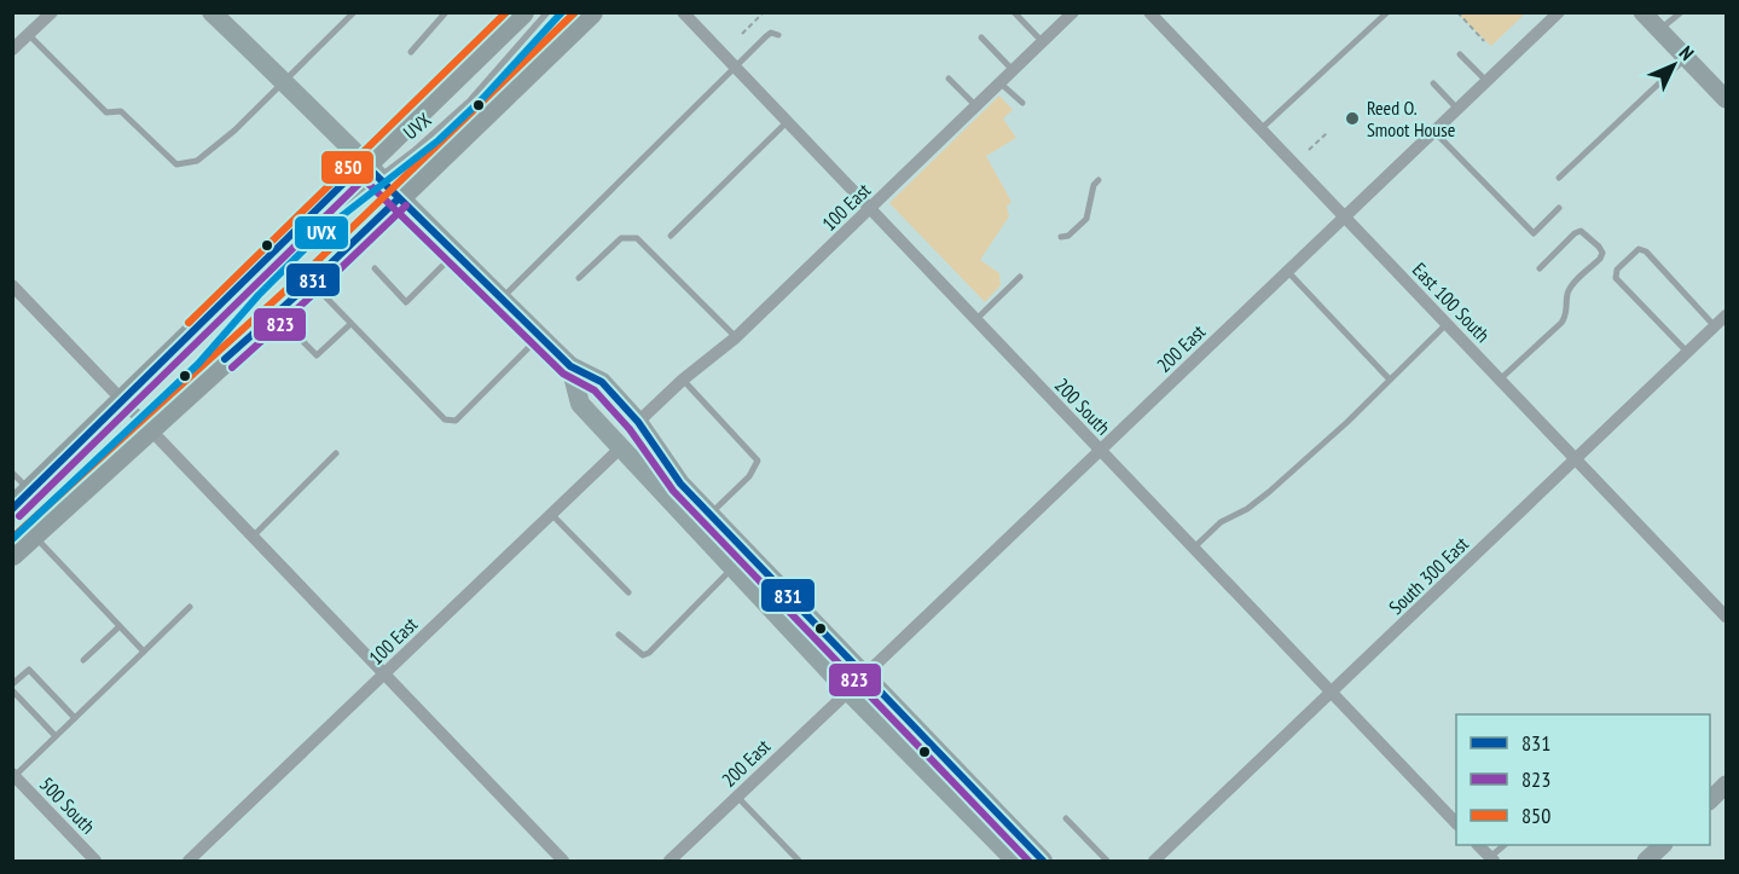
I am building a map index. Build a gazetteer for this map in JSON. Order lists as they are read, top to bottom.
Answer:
{
  "streets": {
    "street": [
      "100 East",
      "East 100 South",
      "200 East",
      "200 South",
      "South 300 East",
      "500 South"
    ],
    "lane": ["UVX"]
  },
  "crossings": [
    ["100 East", "200 South"],
    ["East 100 South", "200 East"],
    ["East 100 South", "South 300 East"],
    ["200 East", "200 South"],
    ["200 South", "South 300 East"]
  ],
  "places": ["Reed O. Smoot House"],
  "lines": [
    "transit line 850",
    "transit line UVX",
    "transit line 831",
    "transit line 823"
  ],
  "legend": ["831", "823", "850"],
  "north": "top right"
}
